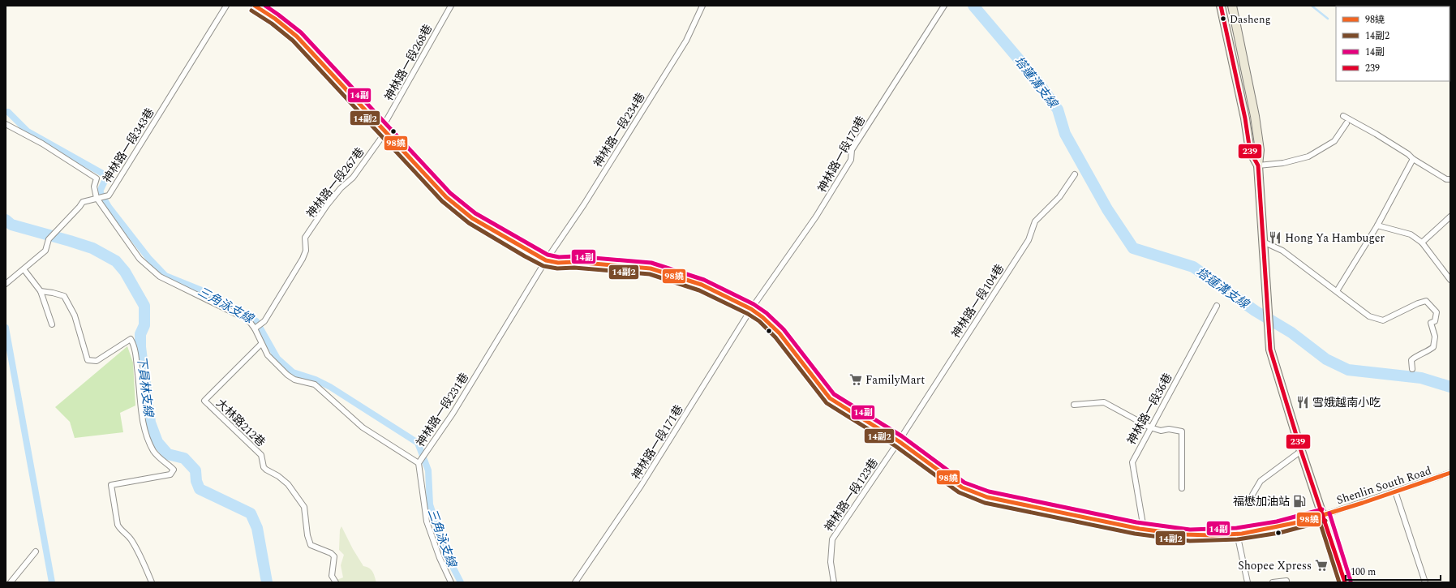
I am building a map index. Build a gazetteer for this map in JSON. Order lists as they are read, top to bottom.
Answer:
{
  "streets": {
    "street": [
      "神林路一段268巷",
      "神林路一段234巷",
      "神林路一段343巷",
      "神林路一段170巷",
      "神林路一段267巷",
      "神林路一段104巷",
      "神林路一段36巷",
      "神林路一段231巷",
      "大林路212巷",
      "神林路一段171巷",
      "Shenlin South Road",
      "神林路一段123巷"
    ]
  },
  "crossings": [
    ["神林路一段268巷", "神林路一段267巷"],
    ["神林路一段234巷", "神林路一段231巷"],
    ["神林路一段170巷", "神林路一段171巷"],
    ["神林路一段104巷", "神林路一段123巷"]
  ],
  "water": ["塔蓮溝支線", "三角泳支線", "下員林支線"],
  "places": {
    "other": ["Dasheng"],
    "restaurant": ["Hong Ya Hambuger", "雪娥越南小吃"],
    "supermarket": ["FamilyMart", "Shopee Xpress"],
    "fuel station": ["福懋加油站"]
  },
  "lines": [
    "transit line 98繞",
    "transit line 14副",
    "transit line 239",
    "transit line 14副2"
  ],
  "legend": [
    "98繞",
    "14副2",
    "14副",
    "239"
  ],
  "scale_bar": "100 m"
}
